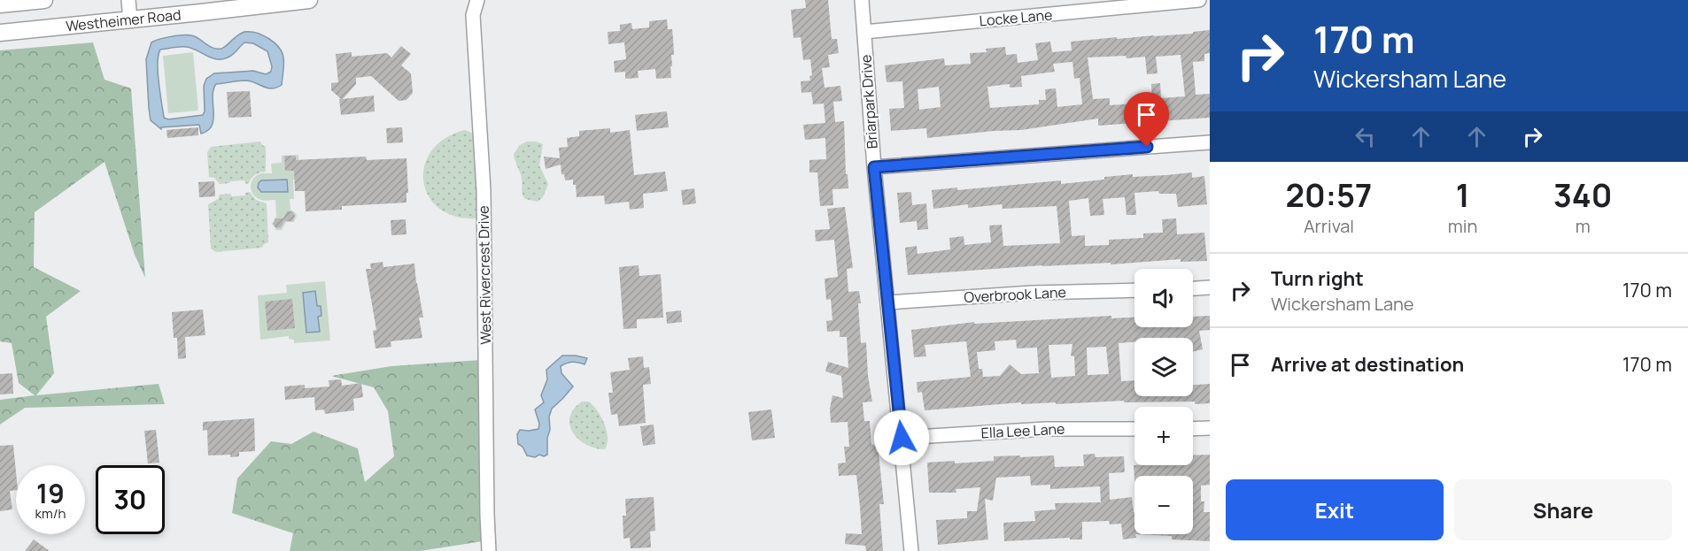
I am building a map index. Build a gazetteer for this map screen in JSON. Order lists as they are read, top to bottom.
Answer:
{
  "streets": {
    "main road": ["Westheimer Road"],
    "street": [
      "Locke Lane",
      "Briarpark Drive",
      "West Rivercrest Drive",
      "Overbrook Lane",
      "Ella Lee Lane"
    ]
  },
  "crossings": [
    ["Locke Lane", "Briarpark Drive"],
    ["Briarpark Drive", "Overbrook Lane"],
    ["Briarpark Drive", "Ella Lee Lane"]
  ],
  "page": {
    "turn": ["170 m", "Wickersham Lane"],
    "eta": [
      "20:57",
      "Arrival",
      "1",
      "min",
      "340",
      "m"
    ],
    "list": [
      {
        "name": "Turn right",
        "note": "Wickersham Lane",
        "value": "170 m"
      },
      {
        "name": "Arrive at destination",
        "value": "170 m"
      }
    ],
    "map_buttons": ["+", "−"],
    "speed": "19 km/h",
    "limit": "30",
    "buttons": ["Exit", "Share"]
  }
}
